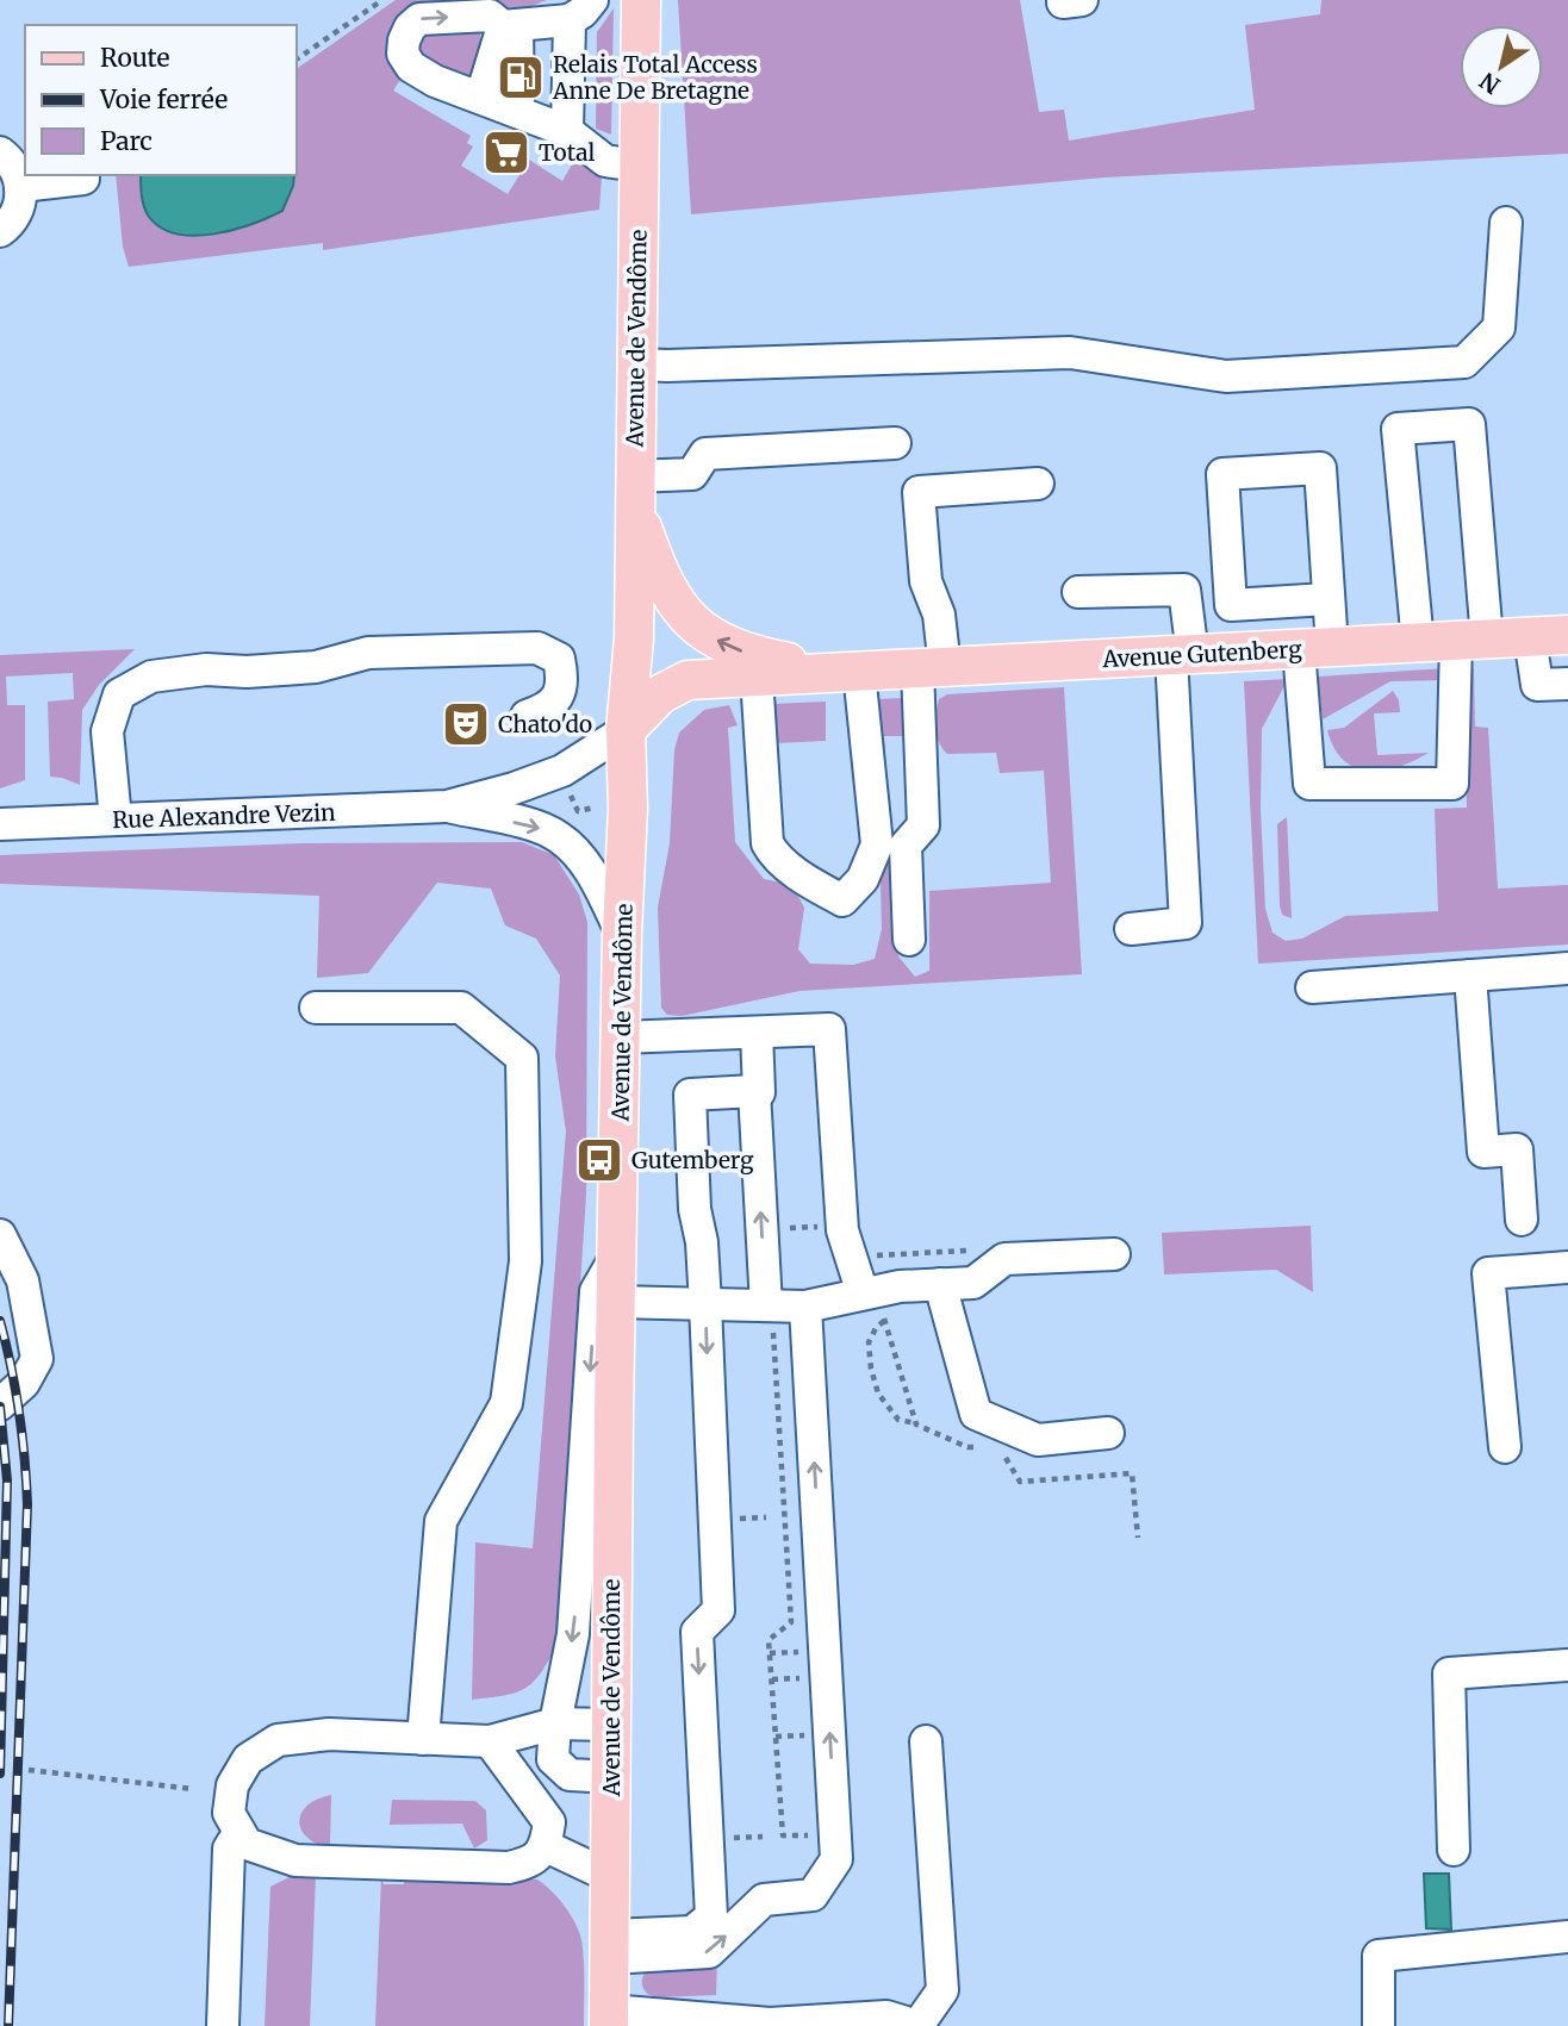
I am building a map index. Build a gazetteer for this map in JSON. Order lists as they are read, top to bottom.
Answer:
{
  "streets": {
    "main road": ["Avenue de Vendôme", "Avenue Gutenberg"],
    "street": ["Rue Alexandre Vezin"]
  },
  "crossings": [
    ["Avenue de Vendôme", "Avenue Gutenberg"],
    ["Avenue de Vendôme", "Rue Alexandre Vezin"],
    ["Avenue Gutenberg", "Rue Alexandre Vezin"]
  ],
  "places": {
    "fuel station": ["Relais Total Access Anne De Bretagne"],
    "supermarket": ["Total"],
    "theatre": ["Chato'do"],
    "bus stop": ["Gutemberg"]
  },
  "legend": ["Route", "Voie ferrée", "Parc"],
  "north": "bottom left"
}
